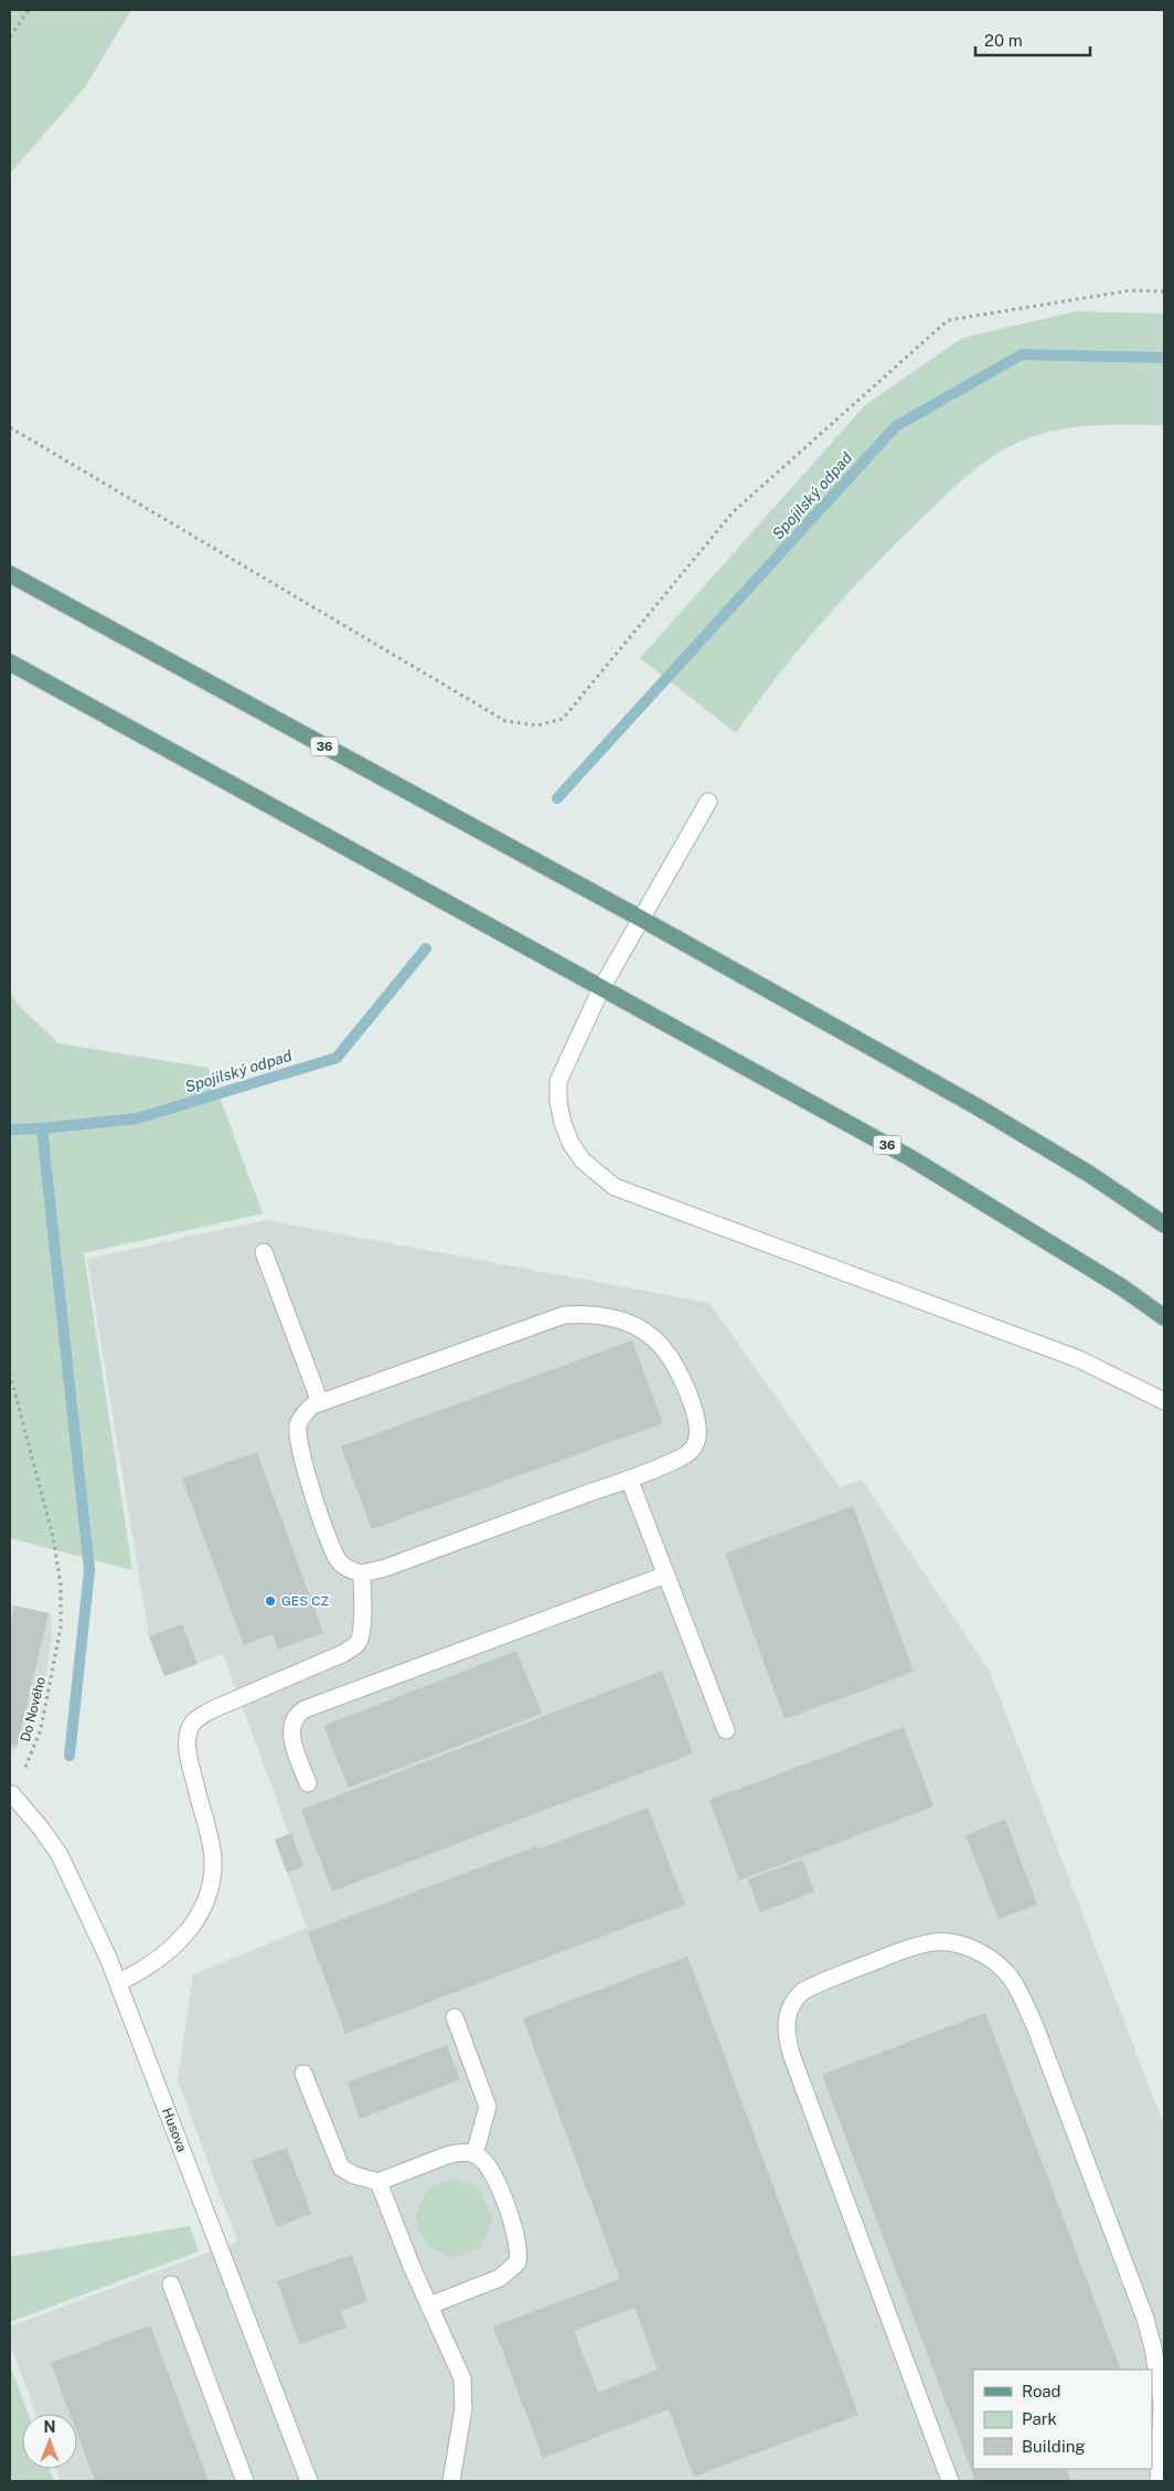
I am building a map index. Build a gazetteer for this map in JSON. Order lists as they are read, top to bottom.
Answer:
{
  "streets": {
    "main road": ["36"],
    "lane": ["Husova"],
    "path": ["Do Nového"]
  },
  "crossings": [
    ["Do Nového", "Husova"]
  ],
  "water": ["Spojilský odpad"],
  "places": ["GES CZ"],
  "legend": ["Road", "Park", "Building"],
  "scale_bar": "20 m",
  "north": "top"
}
